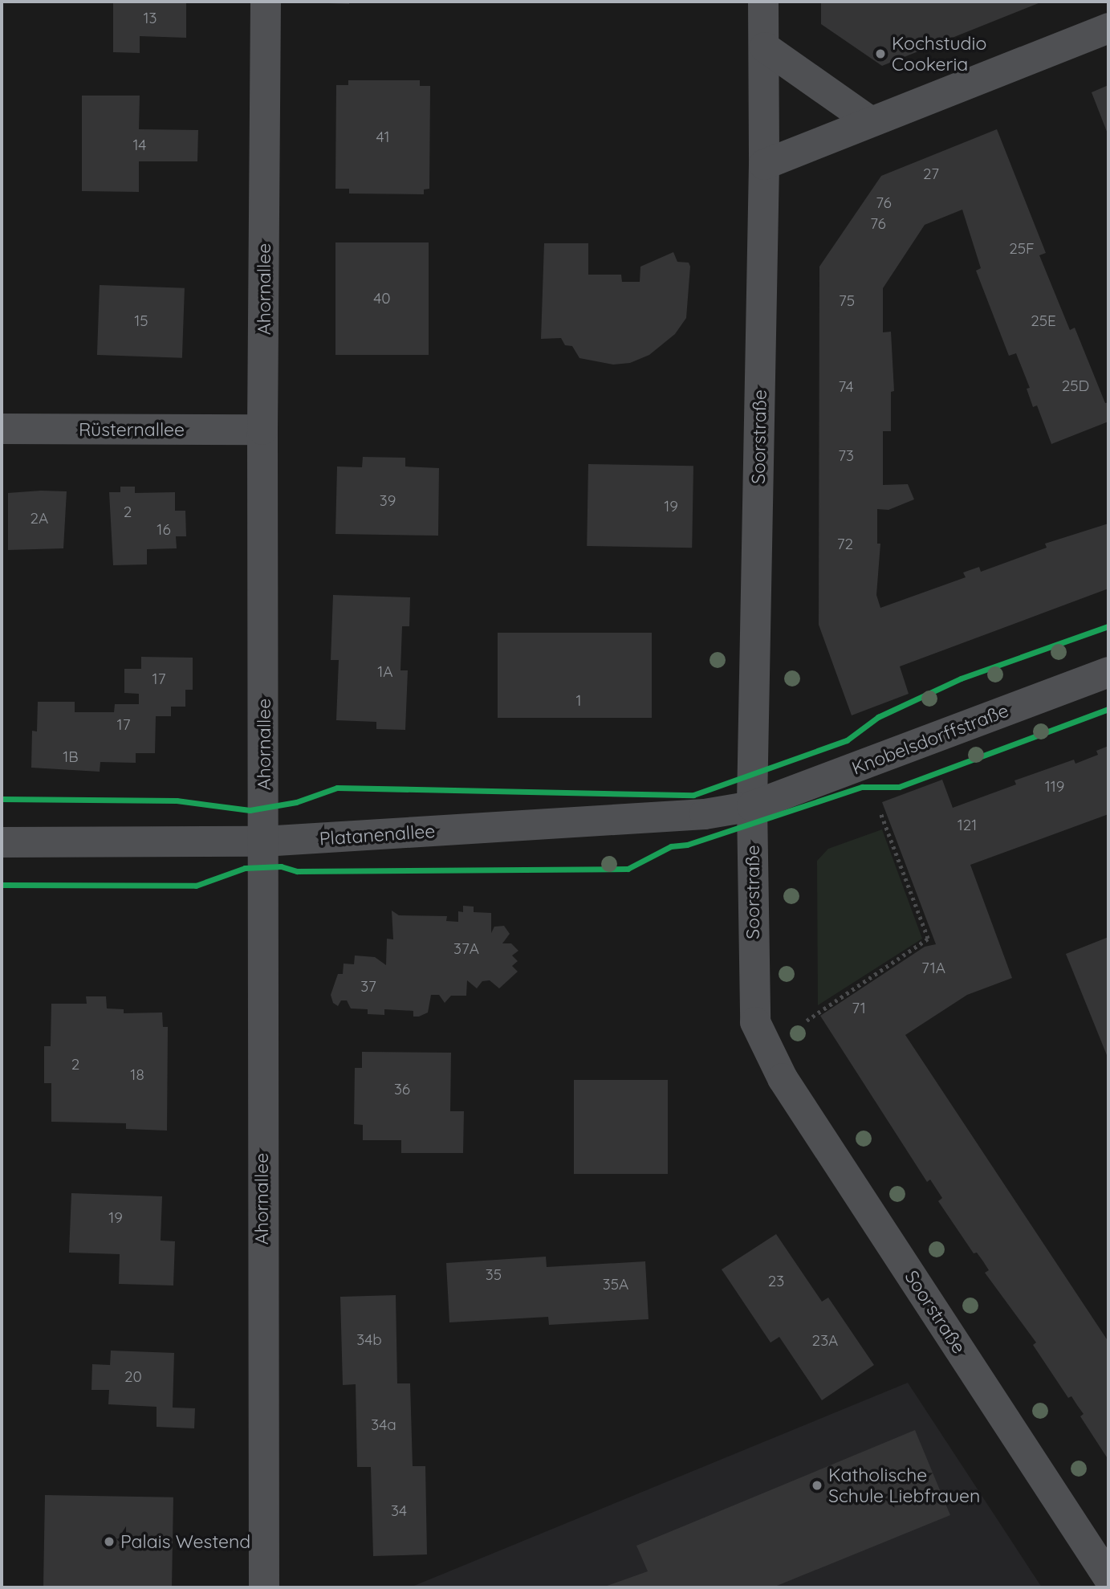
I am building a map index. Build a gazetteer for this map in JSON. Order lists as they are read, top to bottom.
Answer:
{
  "streets": {
    "street": [
      "Ahornallee",
      "Rüsternallee",
      "Soorstraße",
      "Knobelsdorffstraße",
      "Platanenallee"
    ]
  },
  "crossings": [
    ["Ahornallee", "Rüsternallee"],
    ["Ahornallee", "Platanenallee"],
    ["Soorstraße", "Knobelsdorffstraße"],
    ["Soorstraße", "Platanenallee"],
    ["Knobelsdorffstraße", "Platanenallee"]
  ],
  "places": ["Kochstudio Cookeria", "Katholische Schule Liebfrauen", "Palais Westend"],
  "house_numbers": [
    "13",
    "41",
    "14",
    "27",
    "76",
    "76",
    "25F",
    "40",
    "75",
    "15",
    "25E",
    "25D",
    "74",
    "73",
    "39",
    "19",
    "2",
    "2A",
    "16",
    "72",
    "1A",
    "17",
    "1",
    "17",
    "1B",
    "119",
    "121",
    "37A",
    "71A",
    "37",
    "71",
    "2",
    "18",
    "36",
    "19",
    "35",
    "23",
    "35A",
    "34b",
    "23A",
    "20",
    "34a",
    "34"
  ]
}
